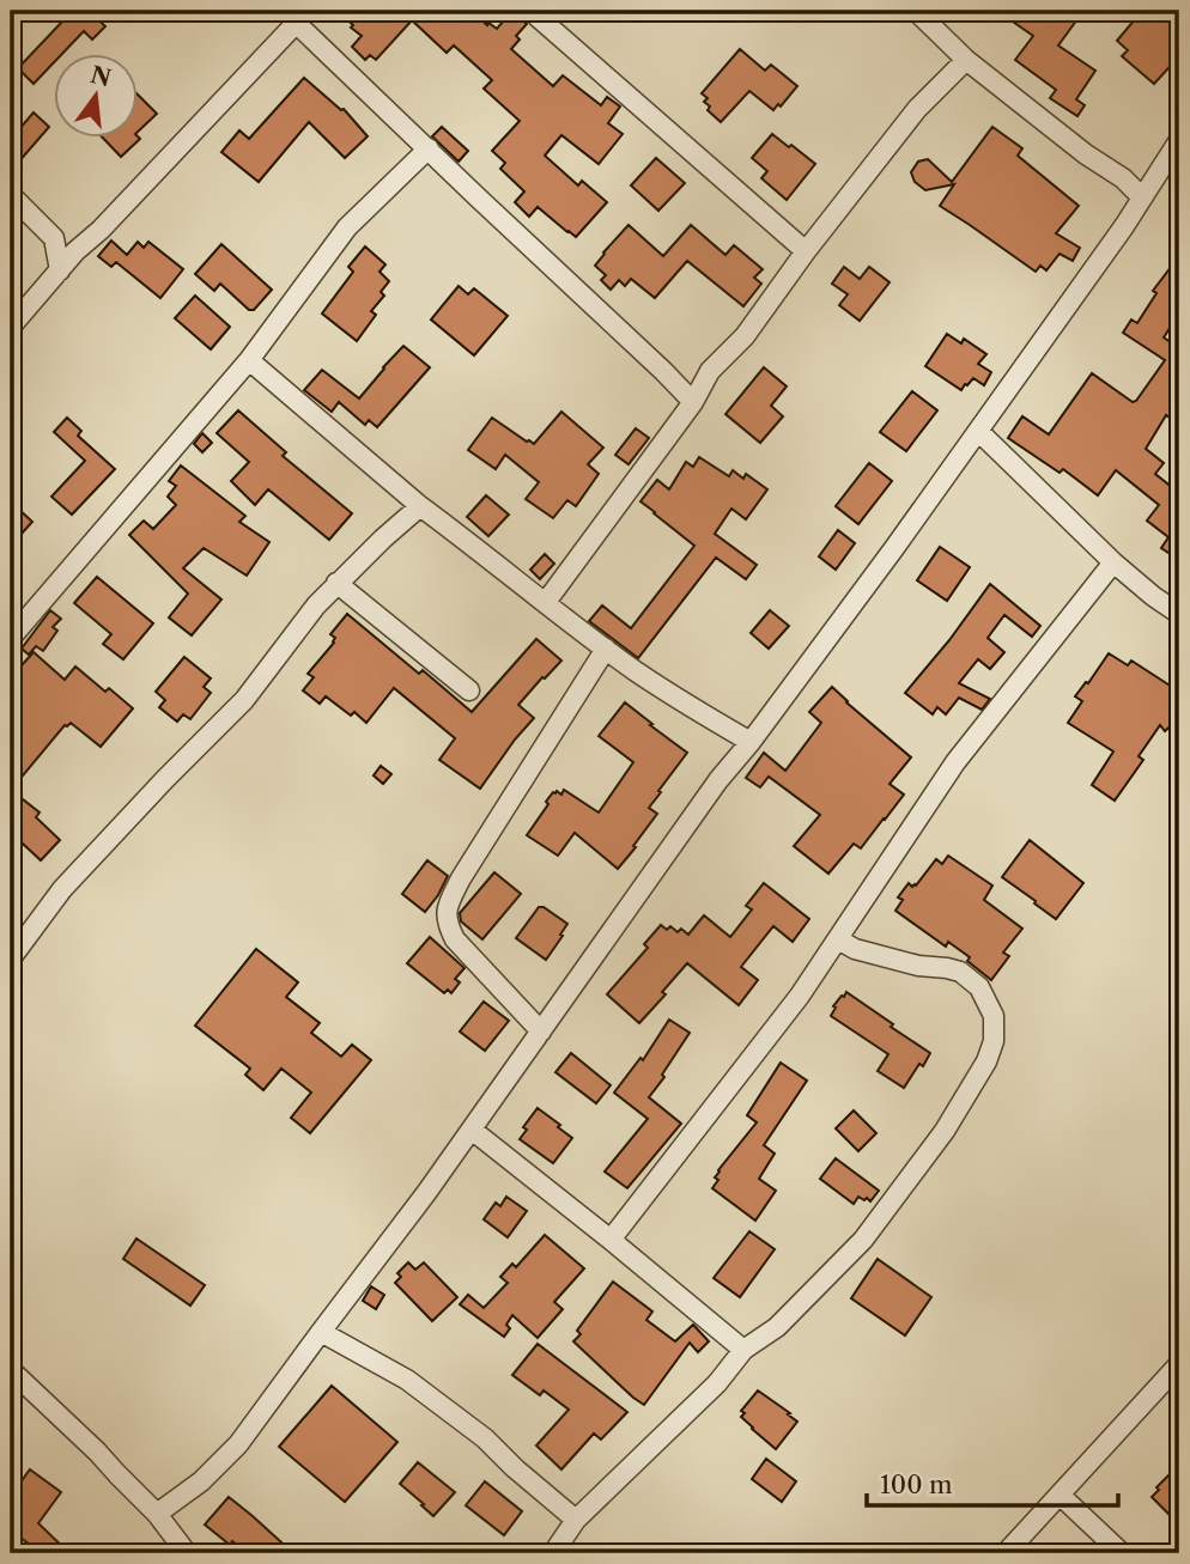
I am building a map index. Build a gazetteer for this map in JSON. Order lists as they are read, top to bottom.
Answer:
{
  "scale_bar": "100 m",
  "north": "top"
}
